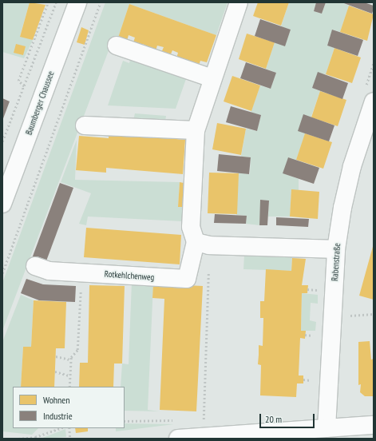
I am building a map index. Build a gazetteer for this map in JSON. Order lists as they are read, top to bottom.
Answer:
{
  "streets": {
    "street": ["Baumberger Chaussee", "Rabenstraße", "Rotkehlchenweg"]
  },
  "legend": ["Wohnen", "Industrie"],
  "scale_bar": "20 m"
}
